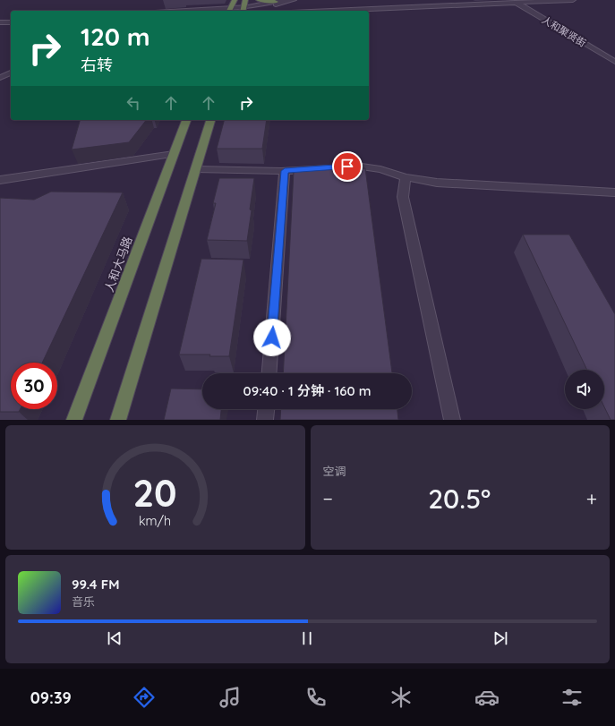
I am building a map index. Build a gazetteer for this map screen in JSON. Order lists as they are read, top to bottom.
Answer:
{
  "streets": {
    "highway": ["人和大马路"],
    "street": ["人和聚贤街"]
  },
  "page": {
    "turn": ["120 m", "右转"],
    "limit": "30",
    "trip": "09:40 · 1 分钟 · 160 m",
    "tile": "空调",
    "heat": ["−", "20.5°", "+"],
    "song": ["99.4 FM", "音乐"],
    "tabs": "09:39",
    "gauge": ["20", "km/h"]
  }
}
